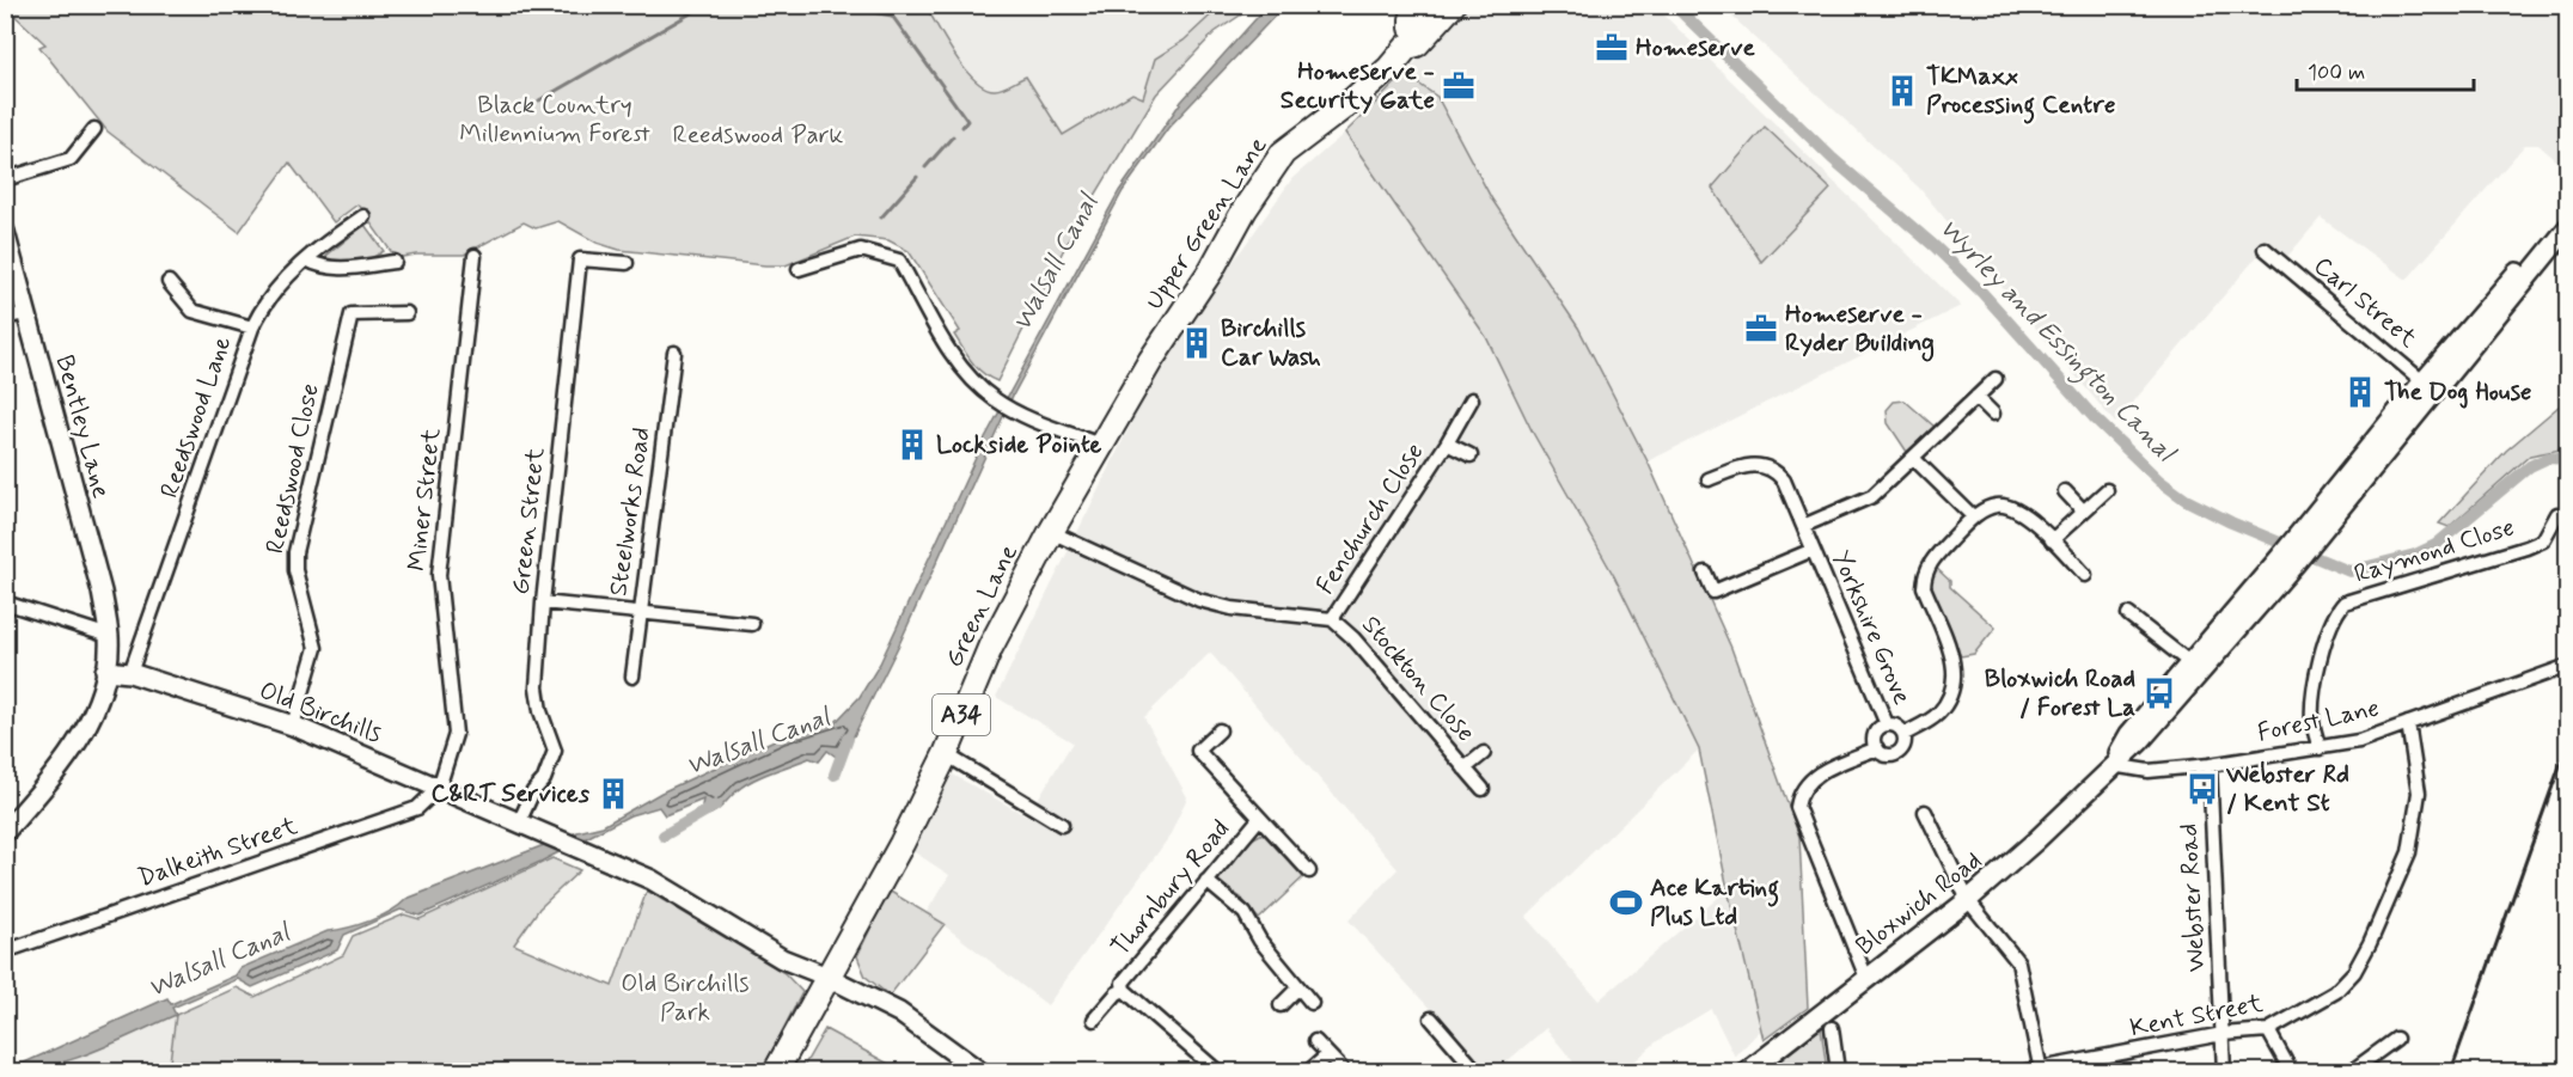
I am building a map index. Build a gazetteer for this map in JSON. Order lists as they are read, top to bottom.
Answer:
{
  "streets": {
    "highway": ["Upper Green Lane", "Green Lane", "A34"],
    "street": [
      "Carl Street",
      "Reedswood Lane",
      "Bentley Lane",
      "Reedswood Close",
      "Miner Street",
      "Steelworks Road",
      "Fenchurch Close",
      "Green Street",
      "Raymond Close",
      "Yorkshire Grove",
      "Stockton Close",
      "Old Birchills",
      "Forest Lane",
      "Dalkeith Street",
      "Thornbury Road",
      "Webster Road",
      "Bloxwich Road",
      "Kent Street"
    ]
  },
  "crossings": [
    ["Upper Green Lane", "Green Lane"],
    ["Upper Green Lane", "A34"],
    ["Carl Street", "Bloxwich Road"],
    ["Reedswood Lane", "Old Birchills"],
    ["Reedswood Close", "Old Birchills"],
    ["Miner Street", "Old Birchills"],
    ["Miner Street", "Dalkeith Street"],
    ["Fenchurch Close", "Stockton Close"],
    ["Green Street", "Old Birchills"],
    ["Raymond Close", "Forest Lane"],
    ["Green Lane", "Stockton Close"],
    ["Green Lane", "Old Birchills"],
    ["Old Birchills", "Dalkeith Street"],
    ["Forest Lane", "Webster Road"],
    ["Forest Lane", "Bloxwich Road"],
    ["Forest Lane", "Kent Street"],
    ["Webster Road", "Kent Street"]
  ],
  "water": ["Walsall Canal", "Wyrley and Essington Canal"],
  "parks": ["Black Country Millennium Forest", "Reedswood Park", "Old Birchills Park"],
  "places": {
    "office": ["Homeserve", "Homeserve - Security Gate", "Homeserve - Ryder Building"],
    "building": [
      "TKMaxx Processing Centre",
      "Birchills Car Wash",
      "The Dog House",
      "Lockside Pointe",
      "C&RT Services"
    ],
    "bus stop": ["Bloxwich Road / Forest La", "Webster Rd / Kent St"],
    "sports": ["Ace Karting Plus Ltd"]
  },
  "scale_bar": "100 m"
}
